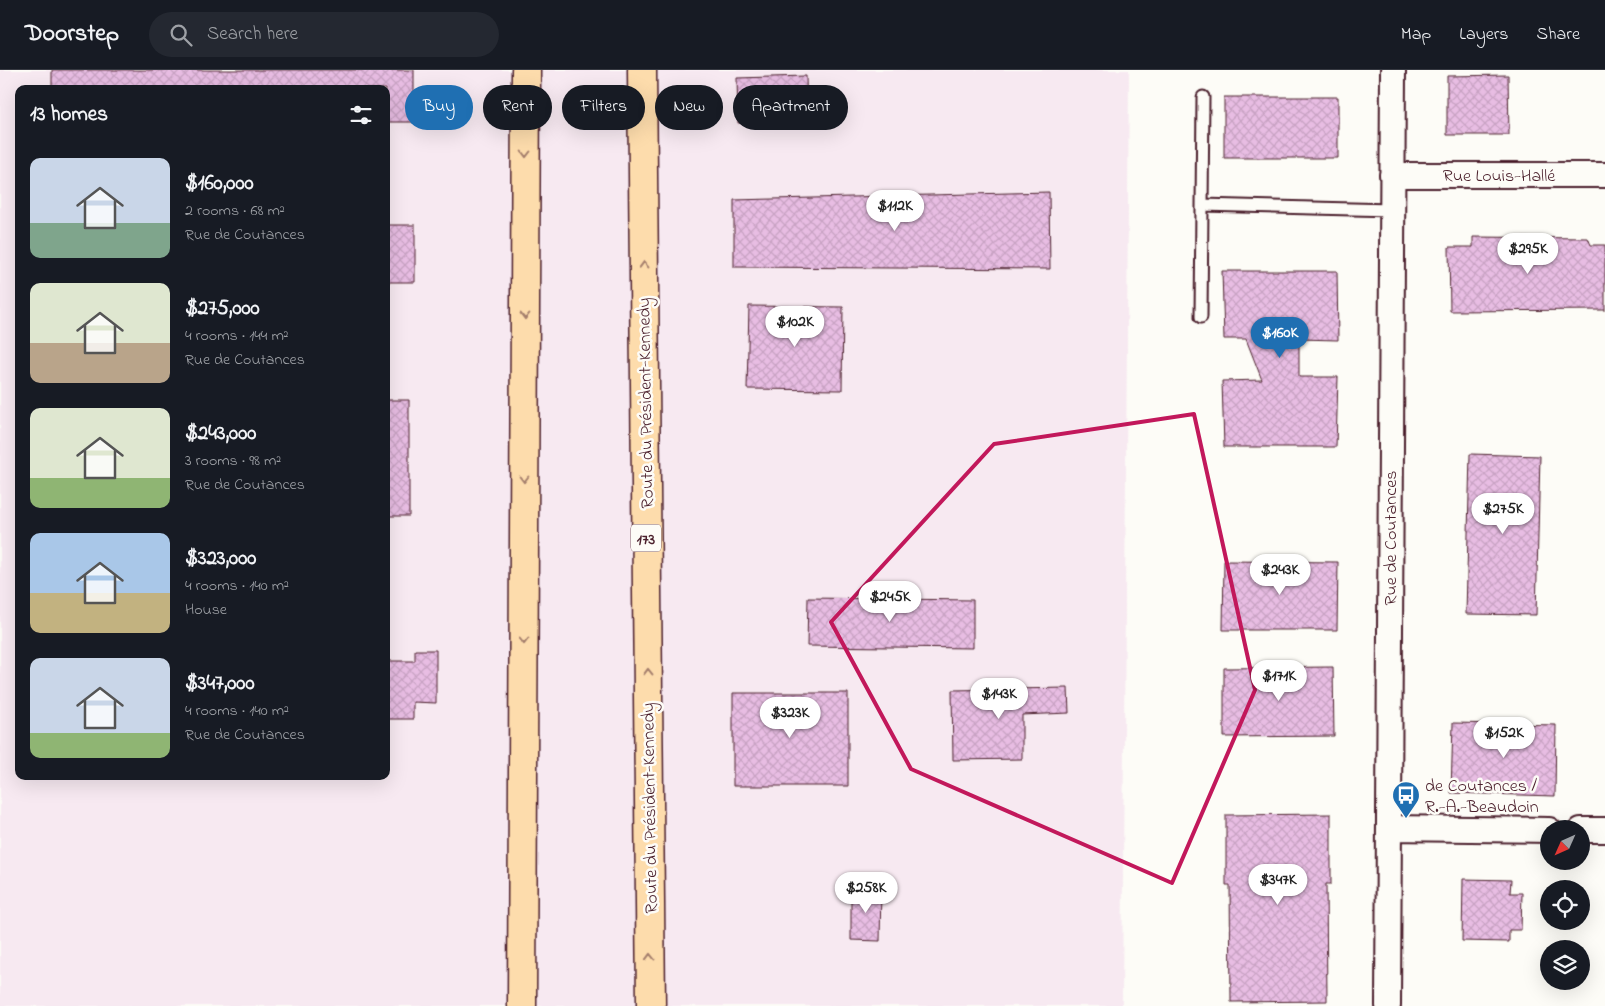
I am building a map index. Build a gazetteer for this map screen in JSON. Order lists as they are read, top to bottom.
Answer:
{
  "streets": {
    "main road": ["Route du Président-Kennedy", "173"],
    "street": ["Rue Louis-Hallé", "Rue de Coutances"]
  },
  "crossings": [
    ["Rue Louis-Hallé", "Rue de Coutances"]
  ],
  "places": {
    "bus stop": ["de Coutances / R.-A.-Beaudoin"]
  },
  "north": "bottom left",
  "page": {
    "header": "Doorstep",
    "search": "Search here",
    "nav": ["Map", "Layers", "Share"],
    "chip": [
      "Buy",
      "Rent",
      "Filters",
      "New",
      "Apartment"
    ],
    "heading": "13 homes",
    "list": [
      {
        "name": "$160,000",
        "note": "2 rooms · 68 m² · Rue de Coutances"
      },
      {
        "name": "$275,000",
        "note": "4 rooms · 144 m² · Rue de Coutances"
      },
      {
        "name": "$243,000",
        "note": "3 rooms · 98 m² · Rue de Coutances"
      },
      {
        "name": "$323,000",
        "note": "4 rooms · 140 m² · House"
      },
      {
        "name": "$347,000",
        "note": "4 rooms · 140 m² · Rue de Coutances"
      }
    ],
    "price": [
      "$112K",
      "$295K",
      "$102K",
      "$160K",
      "$275K",
      "$243K",
      "$245K",
      "$171K",
      "$143K",
      "$323K",
      "$152K",
      "$347K",
      "$258K"
    ]
  }
}
